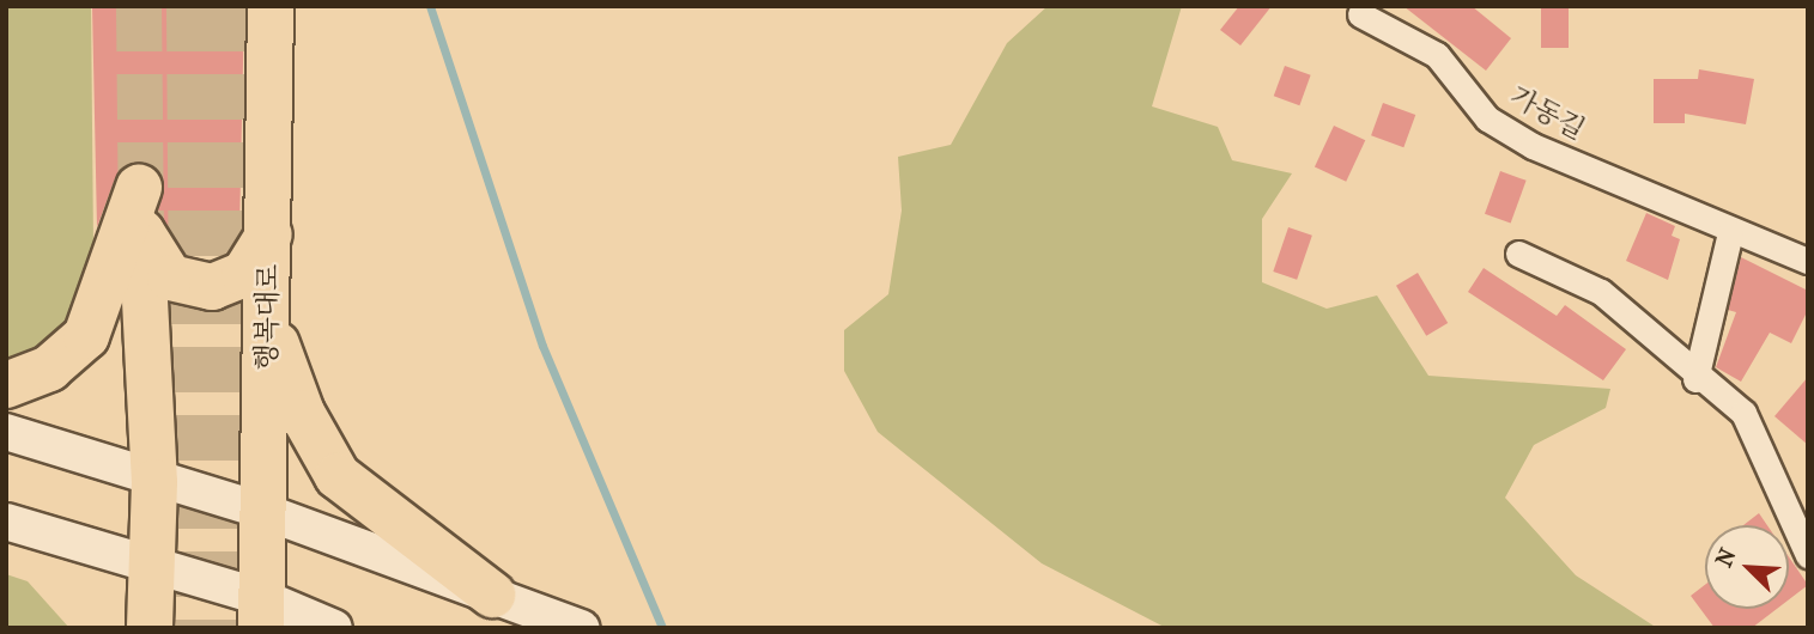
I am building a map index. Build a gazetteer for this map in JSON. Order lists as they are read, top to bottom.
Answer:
{
  "streets": {
    "highway": ["행복대로"],
    "street": ["가동길"]
  },
  "north": "top left"
}
